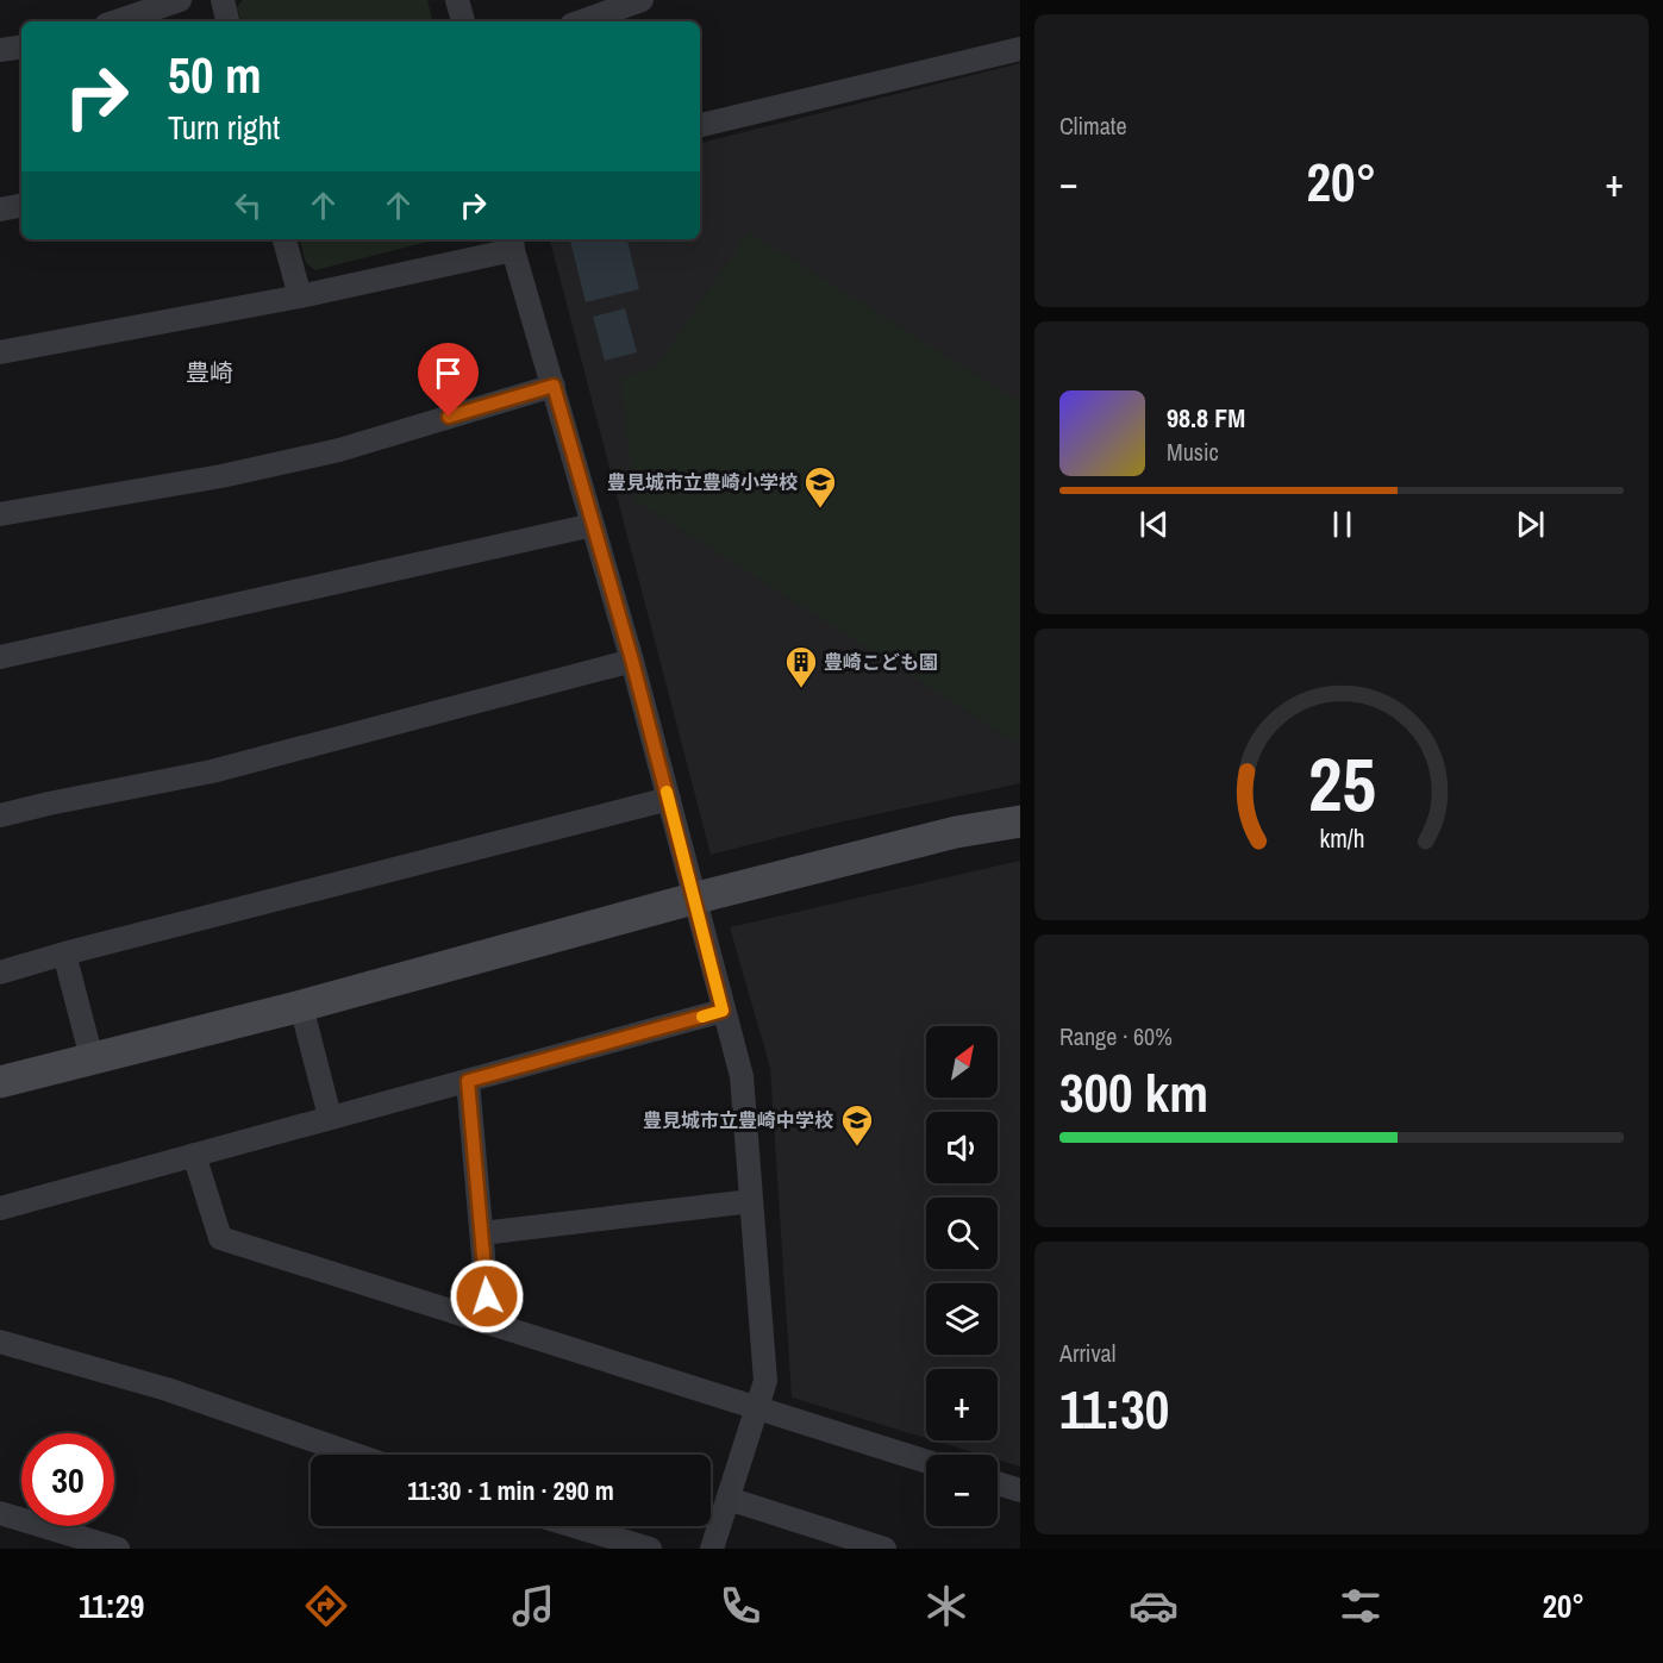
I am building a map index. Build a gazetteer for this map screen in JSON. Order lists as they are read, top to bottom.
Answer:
{
  "districts": ["豊崎"],
  "places": {
    "school or university": ["豊見城市立豊崎小学校", "豊見城市立豊崎中学校"],
    "building": ["豊崎こども園"]
  },
  "north": "top right",
  "page": {
    "tile": [
      "Climate",
      ["Range · 60%", "300 km"],
      ["Arrival", "11:30"]
    ],
    "turn": ["50 m", "Turn right"],
    "heat": ["−", "20°", "+"],
    "song": ["98.8 FM", "Music"],
    "map_buttons": ["+", "−"],
    "limit": "30",
    "trip": "11:30 · 1 min · 290 m",
    "tabs": ["11:29", "20°"],
    "gauge": ["25", "km/h"]
  }
}
